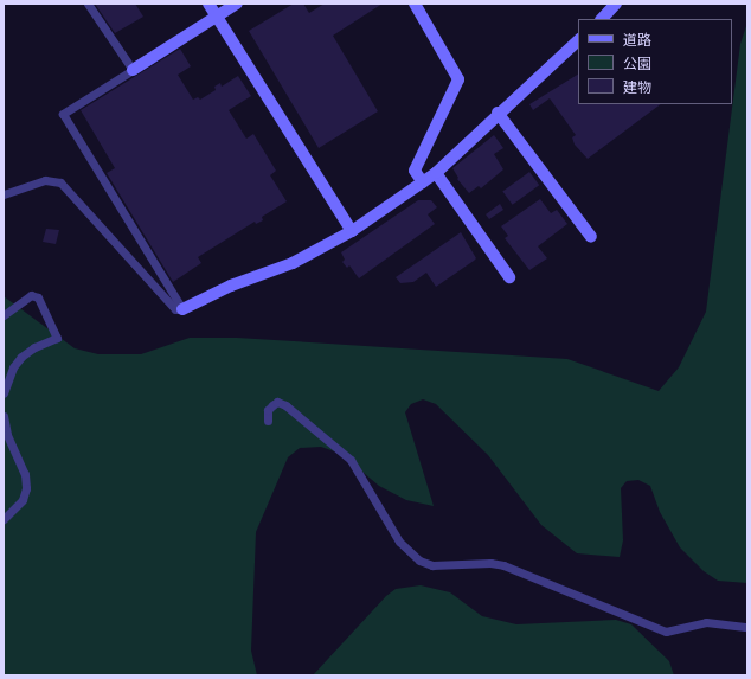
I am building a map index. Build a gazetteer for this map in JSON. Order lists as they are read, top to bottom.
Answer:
{
  "legend": ["道路", "公園", "建物"]
}
